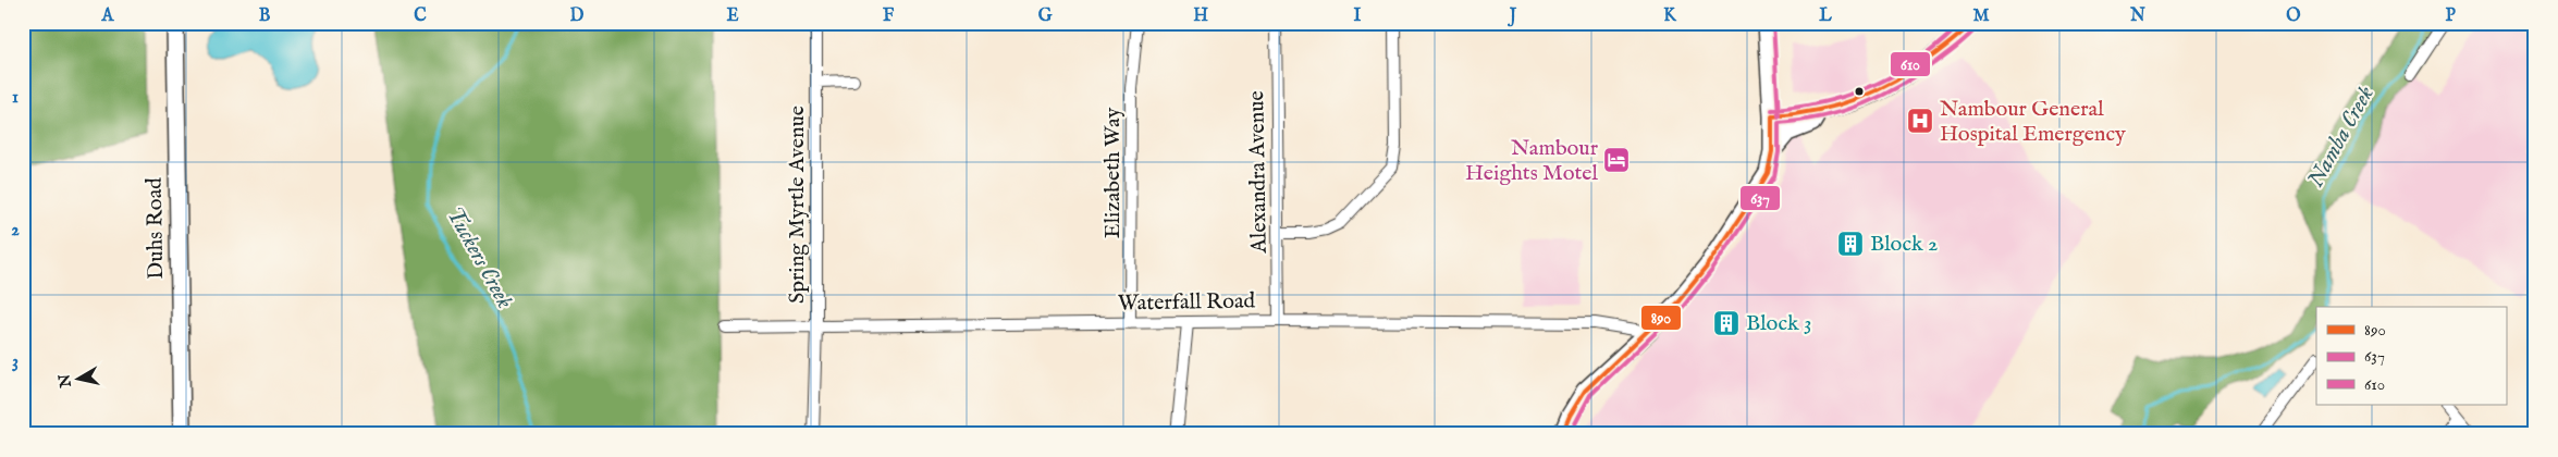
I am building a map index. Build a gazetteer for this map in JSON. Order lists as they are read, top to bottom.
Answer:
{
  "streets": {
    "street": [
      "Alexandra Avenue",
      "Elizabeth Way",
      "Spring Myrtle Avenue",
      "Duhs Road",
      "Waterfall Road"
    ]
  },
  "crossings": [
    ["Alexandra Avenue", "Waterfall Road"],
    ["Elizabeth Way", "Waterfall Road"],
    ["Spring Myrtle Avenue", "Waterfall Road"]
  ],
  "water": ["Namba Creek", "Tuckers Creek"],
  "places": {
    "hospital": ["Nambour General Hospital Emergency"],
    "hotel": ["Nambour Heights Motel"],
    "building": ["Block 2", "Block 3"]
  },
  "lines": ["transit line 890", "transit line 610", "transit line 637"],
  "legend": ["890", "637", "610"],
  "north": "left",
  "grid": {
    "columns": [
      "A",
      "B",
      "C",
      "D",
      "E",
      "F",
      "G",
      "H",
      "I",
      "J",
      "K",
      "L",
      "M",
      "N",
      "O",
      "P"
    ],
    "rows": ["1", "2", "3"]
  }
}
